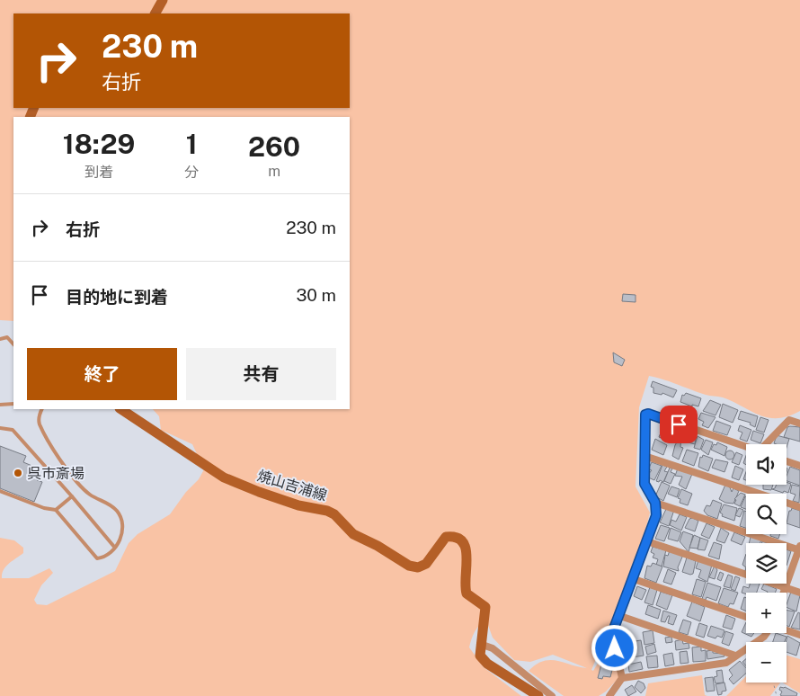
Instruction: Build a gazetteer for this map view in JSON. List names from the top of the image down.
{
  "streets": {
    "main road": ["焼山吉浦線"]
  },
  "places": ["呉市斎場"],
  "page": {
    "turn": ["230 m", "右折"],
    "eta": [
      "18:29",
      "到着",
      "1",
      "分",
      "260",
      "m"
    ],
    "list": [
      {
        "name": "右折",
        "value": "230 m"
      },
      {
        "name": "目的地に到着",
        "value": "30 m"
      }
    ],
    "buttons": ["終了", "共有"],
    "map_buttons": ["+", "−"]
  }
}
